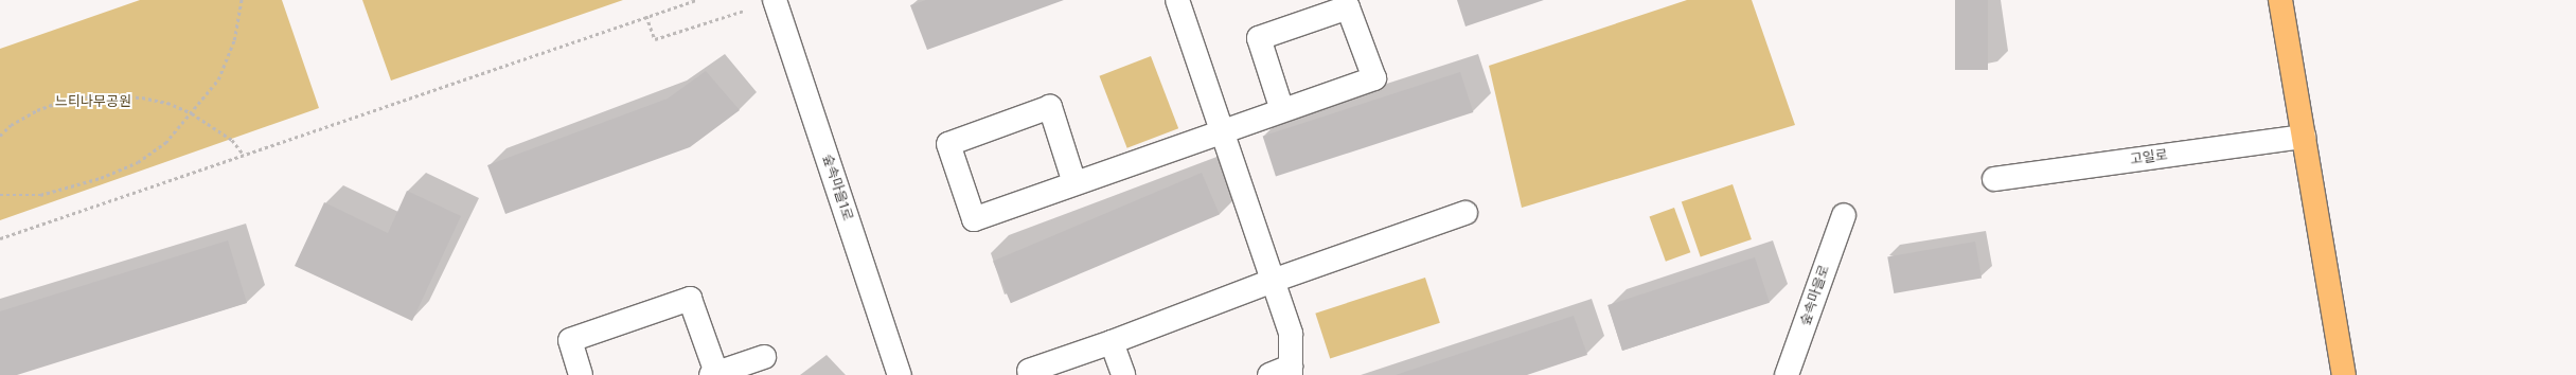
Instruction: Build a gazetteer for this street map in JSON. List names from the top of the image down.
{
  "streets": {
    "street": ["고일로", "숲속마을1로", "숲속마을로"]
  },
  "parks": ["느티나무공원"]
}
